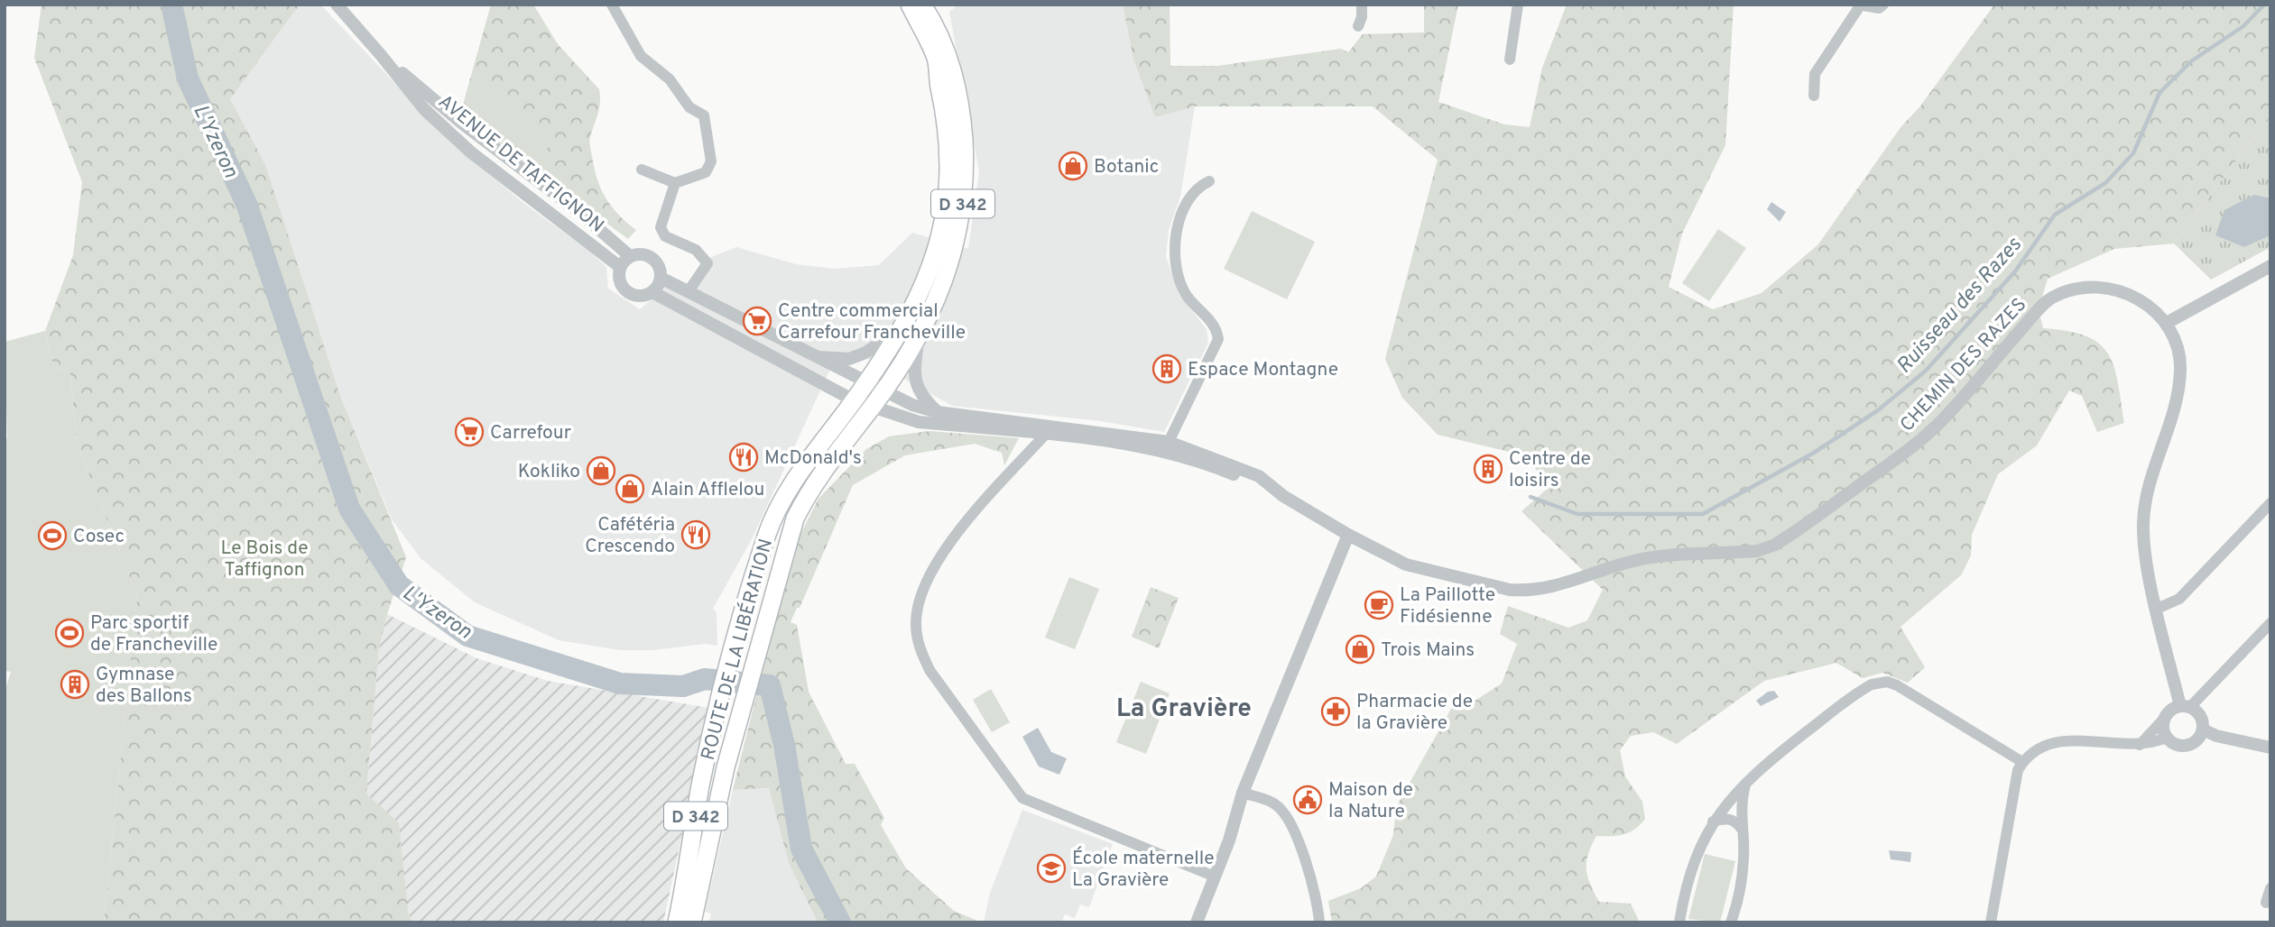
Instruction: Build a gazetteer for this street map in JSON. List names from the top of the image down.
{
  "streets": {
    "main road": ["D 342", "ROUTE DE LA LIBÉRATION"],
    "street": ["AVENUE DE TAFFIGNON", "CHEMIN DES RAZES"]
  },
  "crossings": [
    ["AVENUE DE TAFFIGNON", "D 342"],
    ["AVENUE DE TAFFIGNON", "CHEMIN DES RAZES"],
    ["AVENUE DE TAFFIGNON", "ROUTE DE LA LIBÉRATION"],
    ["D 342", "CHEMIN DES RAZES"],
    ["D 342", "ROUTE DE LA LIBÉRATION"],
    ["CHEMIN DES RAZES", "ROUTE DE LA LIBÉRATION"]
  ],
  "districts": ["La Gravière"],
  "water": ["L'Yzeron", "Ruisseau des Razes"],
  "parks": ["Le Bois de Taffignon"],
  "places": {
    "shop": [
      "Botanic",
      "Kokliko",
      "Alain Afflelou",
      "Trois Mains"
    ],
    "supermarket": ["Centre commercial Carrefour Francheville", "Carrefour"],
    "building": ["Espace Montagne", "Centre de loisirs", "Gymnase des Ballons"],
    "restaurant": ["McDonald's", "Cafétéria Crescendo"],
    "sports": ["Cosec", "Parc sportif de Francheville"],
    "cafe": ["La Paillotte Fidésienne"],
    "pharmacy": ["Pharmacie de la Gravière"],
    "public building": ["Maison de la Nature"],
    "school or university": ["École maternelle La Gravière"]
  }
}
